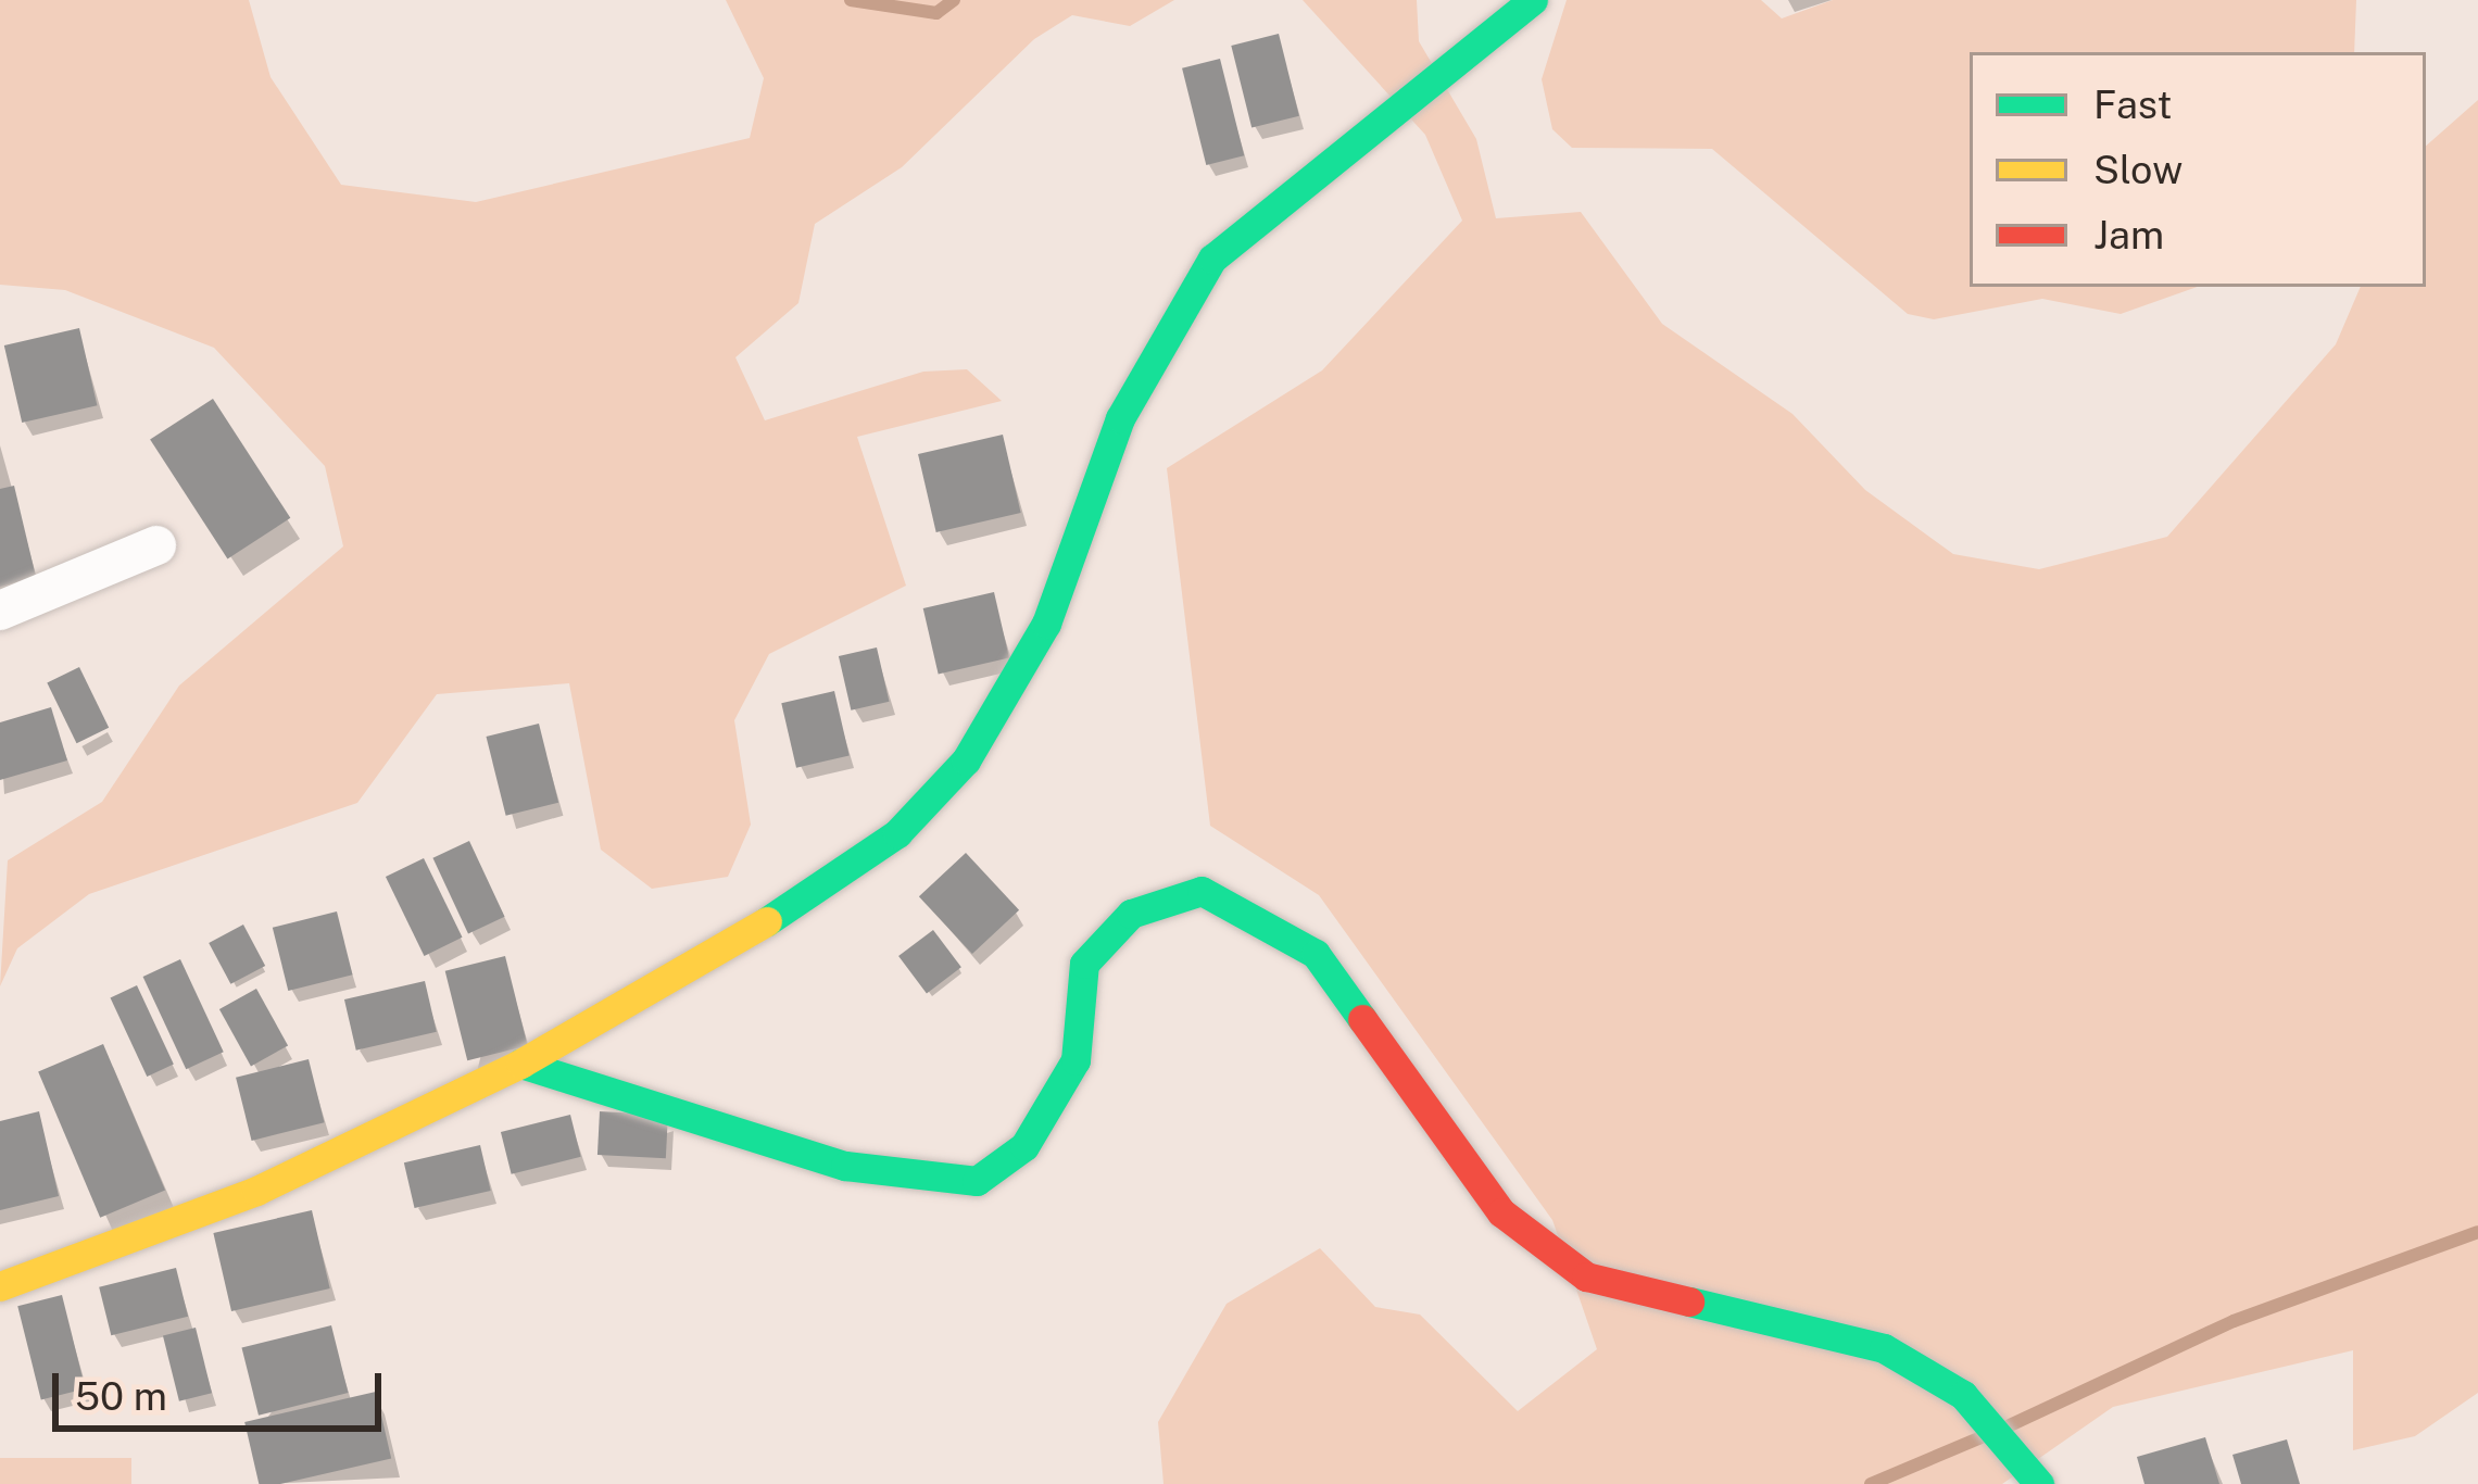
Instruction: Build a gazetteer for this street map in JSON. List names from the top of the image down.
{
  "legend": ["Fast", "Slow", "Jam"],
  "scale_bar": "50 m"
}
